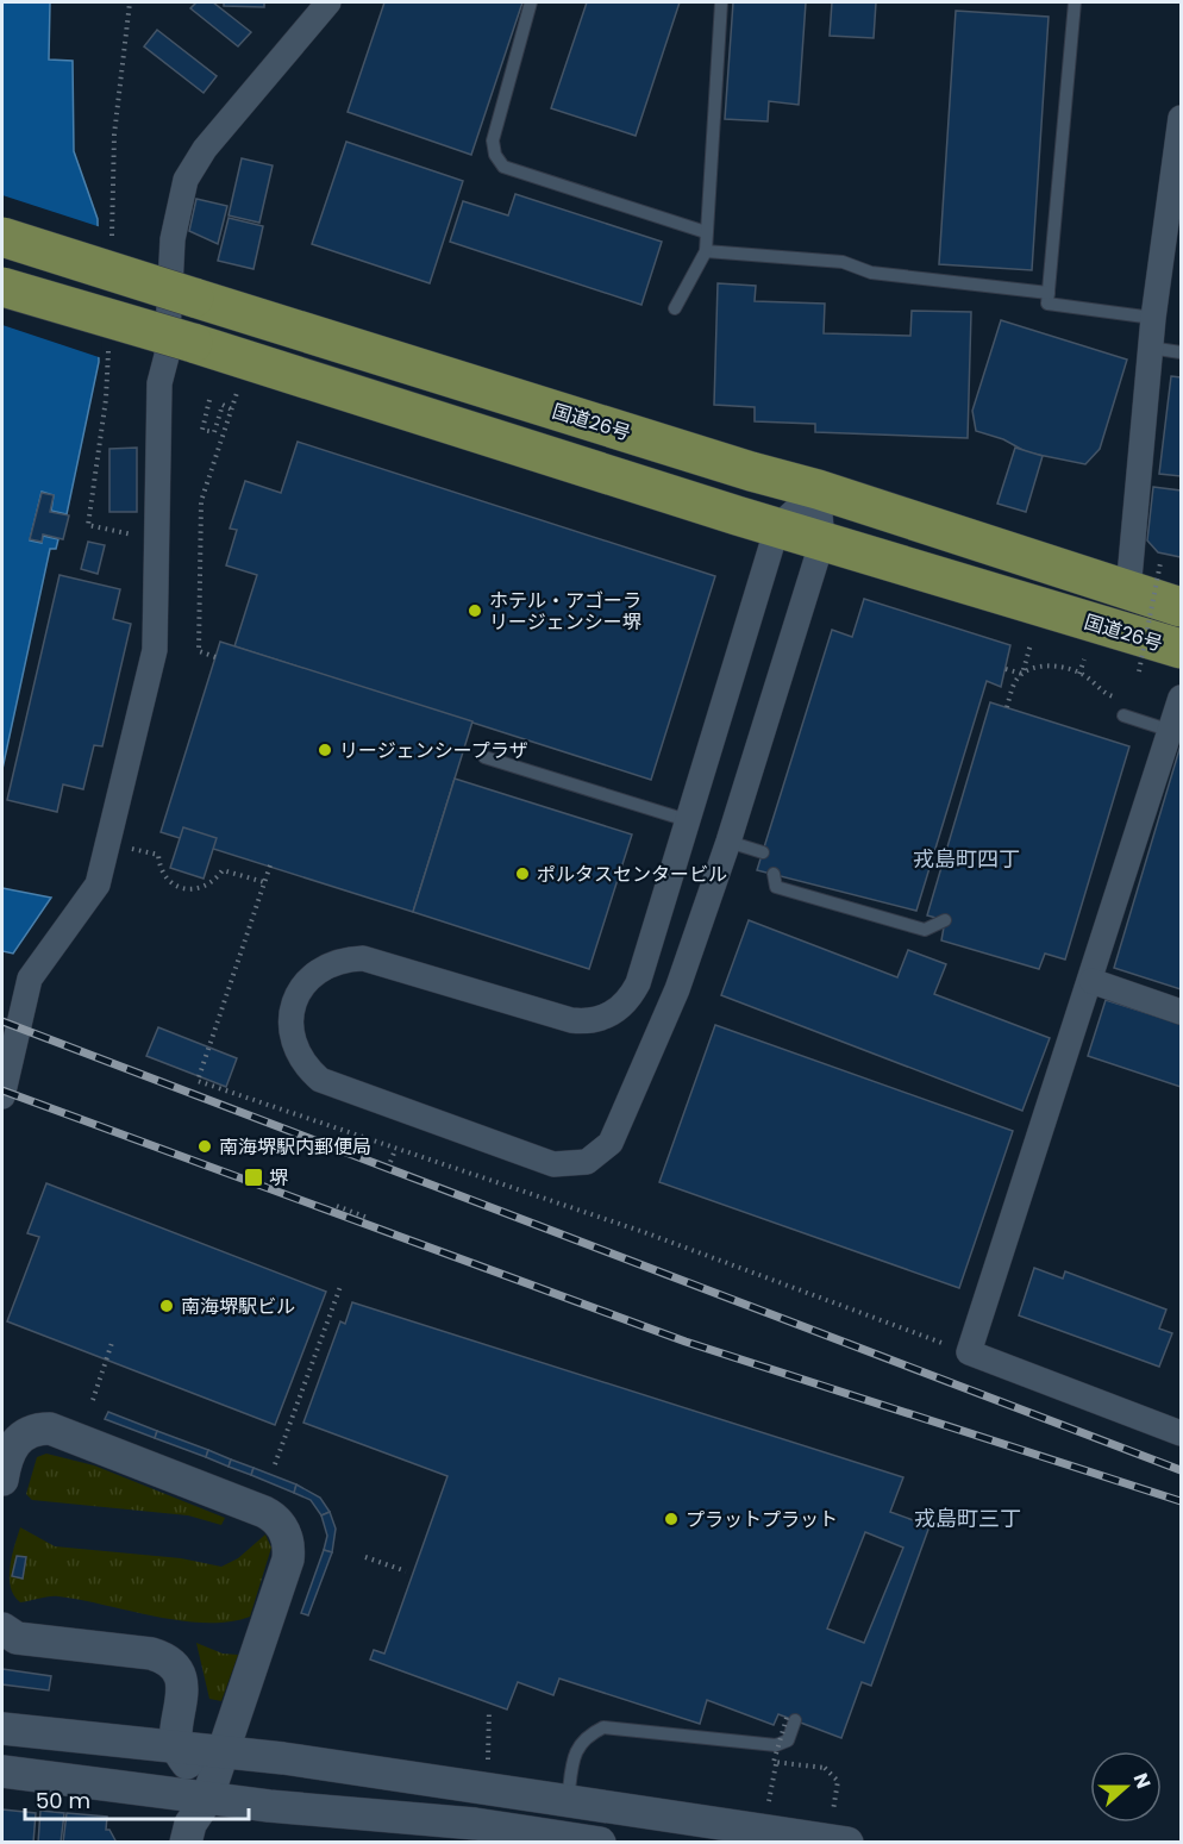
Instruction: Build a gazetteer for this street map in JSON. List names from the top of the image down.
{
  "streets": {
    "highway": ["国道26号"]
  },
  "districts": ["戎島町四丁", "戎島町三丁"],
  "places": {
    "other": [
      "ホテル・アゴーラ リージェンシー堺",
      "リージェンシープラザ",
      "ポルタスセンタービル",
      "南海堺駅内郵便局",
      "南海堺駅ビル",
      "プラットプラット"
    ],
    "transit": ["堺"]
  },
  "scale_bar": "50 m",
  "north": "right"
}
